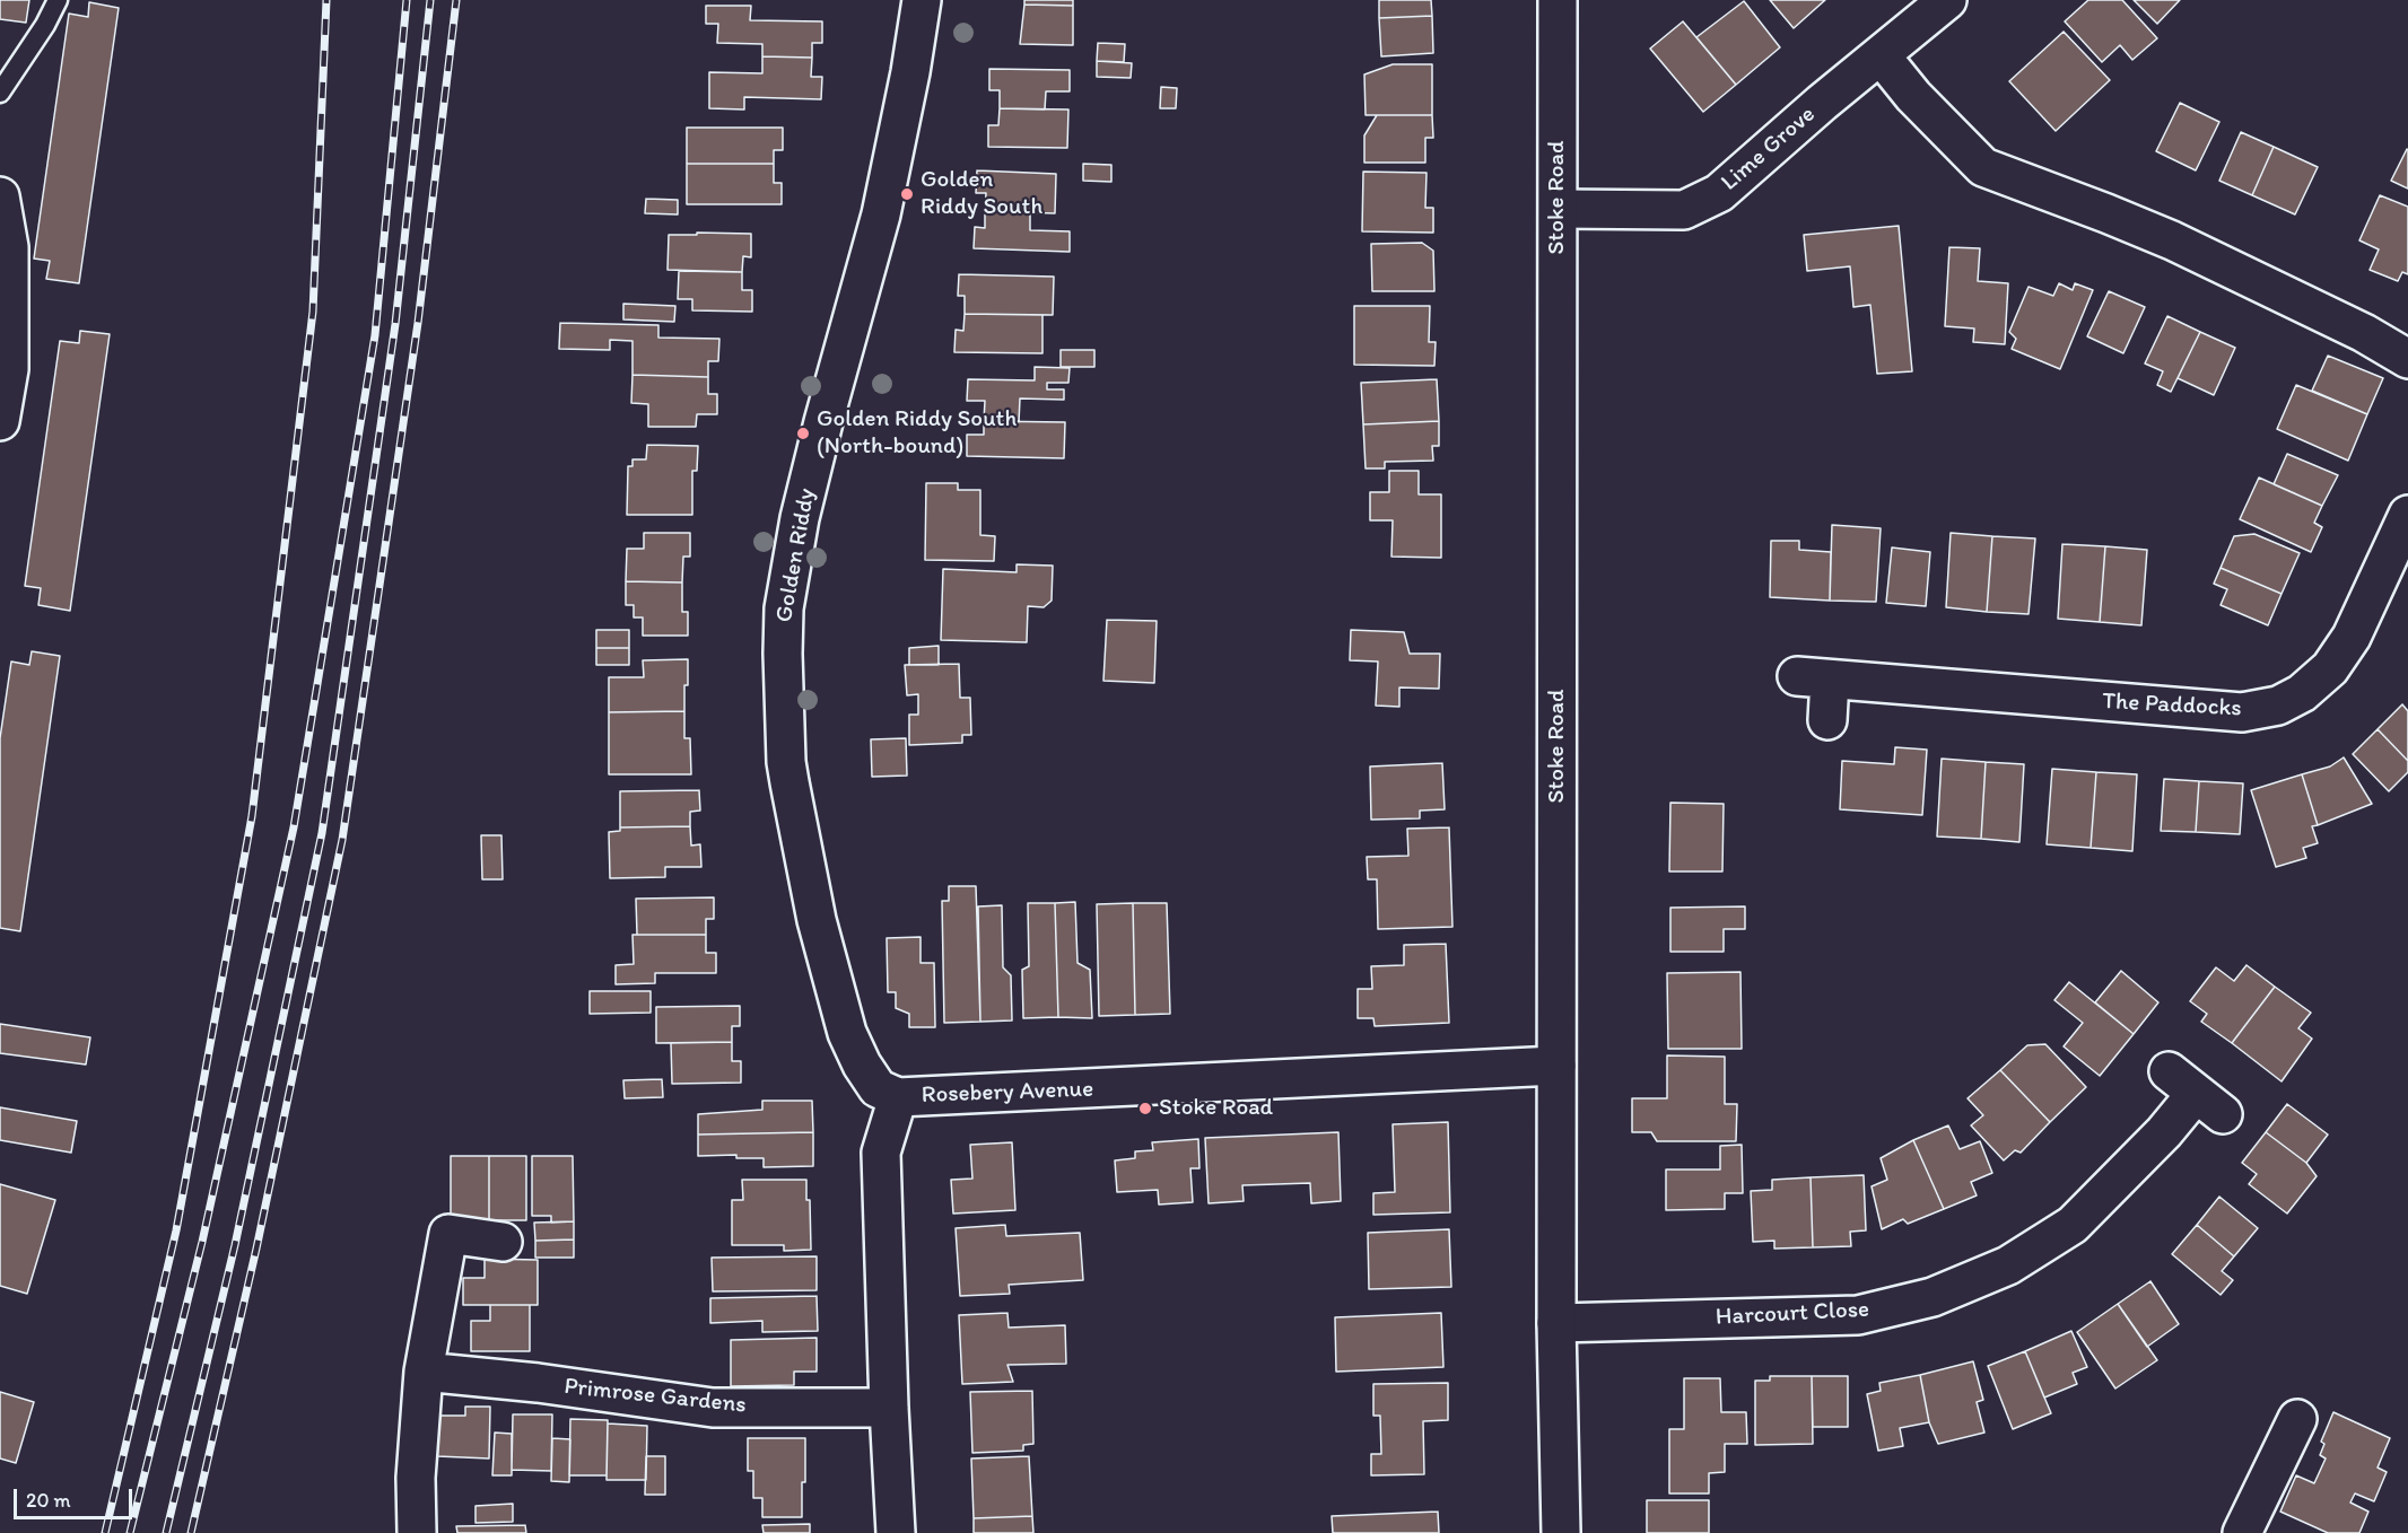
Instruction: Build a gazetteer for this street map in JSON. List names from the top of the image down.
{
  "streets": {
    "street": [
      "Lime Grove",
      "Stoke Road",
      "Golden Riddy",
      "The Paddocks",
      "Rosebery Avenue",
      "Harcourt Close",
      "Primrose Gardens"
    ]
  },
  "crossings": [
    ["Lime Grove", "Stoke Road"],
    ["Stoke Road", "Rosebery Avenue"],
    ["Stoke Road", "Harcourt Close"],
    ["Golden Riddy", "Rosebery Avenue"],
    ["Rosebery Avenue", "Primrose Gardens"]
  ],
  "places": ["Golden Riddy South", "Golden Riddy South (North-bound)", "Stoke Road"],
  "scale_bar": "20 m"
}
